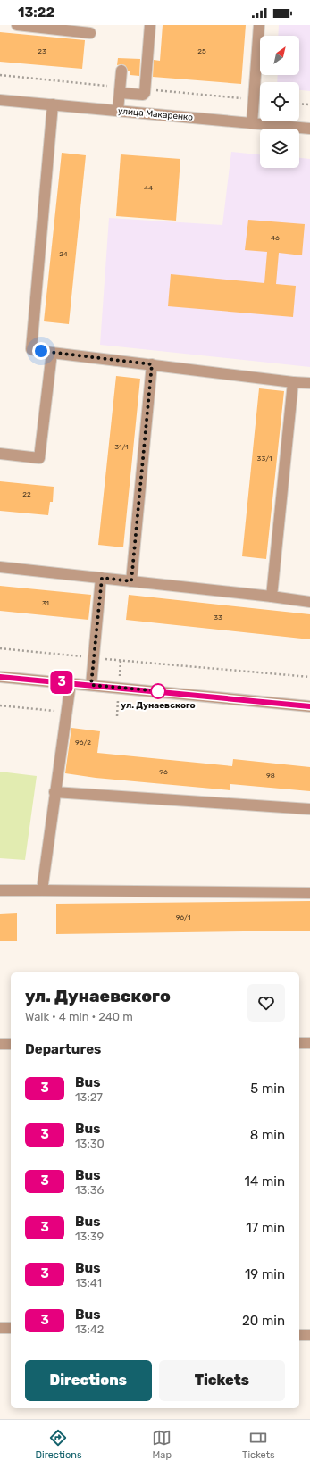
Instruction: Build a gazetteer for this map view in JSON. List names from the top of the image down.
{
  "streets": {
    "street": ["улица Макаренко"]
  },
  "places": ["ул. Дунаевского"],
  "lines": ["bus line 3"],
  "house_numbers": [
    "23",
    "25",
    "44",
    "46",
    "24",
    "31/1",
    "33/1",
    "22",
    "31",
    "33",
    "96/2",
    "96",
    "98",
    "96/1"
  ],
  "north": "top right",
  "page": {
    "status": "13:22",
    "on_map": "3",
    "heading": [
      ["ул. Дунаевского", "Walk · 4 min · 240 m"],
      "Departures"
    ],
    "list": [
      {
        "mark": "3",
        "name": "Bus",
        "note": "13:27",
        "value": "5 min"
      },
      {
        "mark": "3",
        "name": "Bus",
        "note": "13:30",
        "value": "8 min"
      },
      {
        "mark": "3",
        "name": "Bus",
        "note": "13:36",
        "value": "14 min"
      },
      {
        "mark": "3",
        "name": "Bus",
        "note": "13:39",
        "value": "17 min"
      },
      {
        "mark": "3",
        "name": "Bus",
        "note": "13:41",
        "value": "19 min"
      },
      {
        "mark": "3",
        "name": "Bus",
        "note": "13:42",
        "value": "20 min"
      }
    ],
    "buttons": ["Directions", "Tickets"],
    "tabs": ["Directions", "Map", "Tickets"]
  }
}
